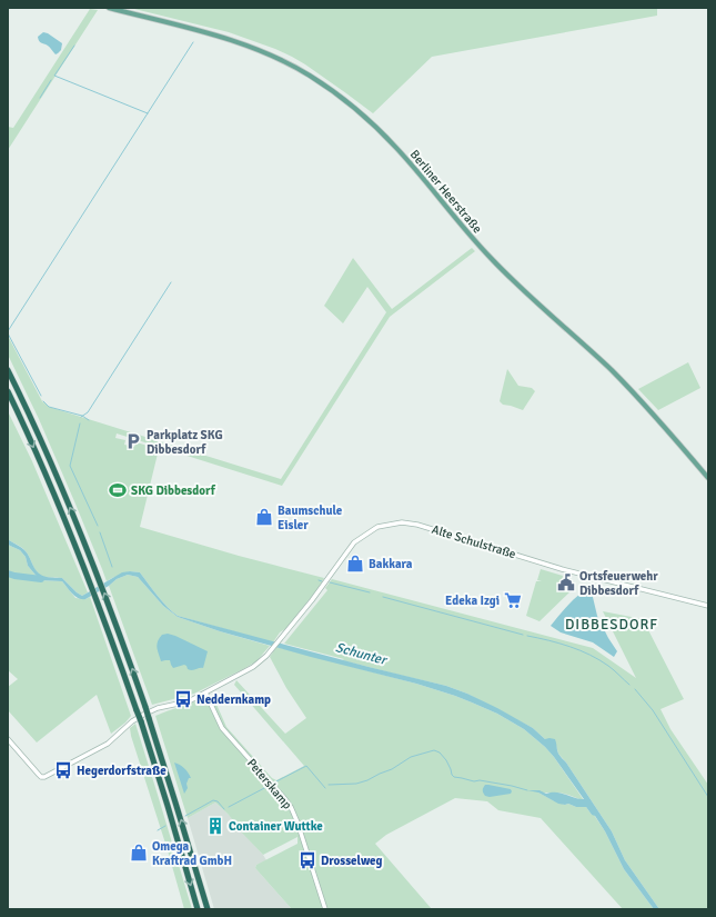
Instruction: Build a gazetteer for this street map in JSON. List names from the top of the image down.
{
  "streets": {
    "main road": ["Berliner Heerstraße"],
    "street": ["Alte Schulstraße", "Peterskamp"]
  },
  "crossings": [
    ["Alte Schulstraße", "Peterskamp"]
  ],
  "districts": ["DIBBESDORF"],
  "water": ["Schunter"],
  "places": {
    "parking": ["Parkplatz SKG Dibbesdorf"],
    "sports": ["SKG Dibbesdorf"],
    "shop": ["Baumschule Eisler", "Bakkara", "Omega Kraftrad GmbH"],
    "public building": ["Ortsfeuerwehr Dibbesdorf"],
    "supermarket": ["Edeka Izgi"],
    "bus stop": ["Neddernkamp", "Hegerdorfstraße", "Drosselweg"],
    "building": ["Container Wuttke"]
  }
}
